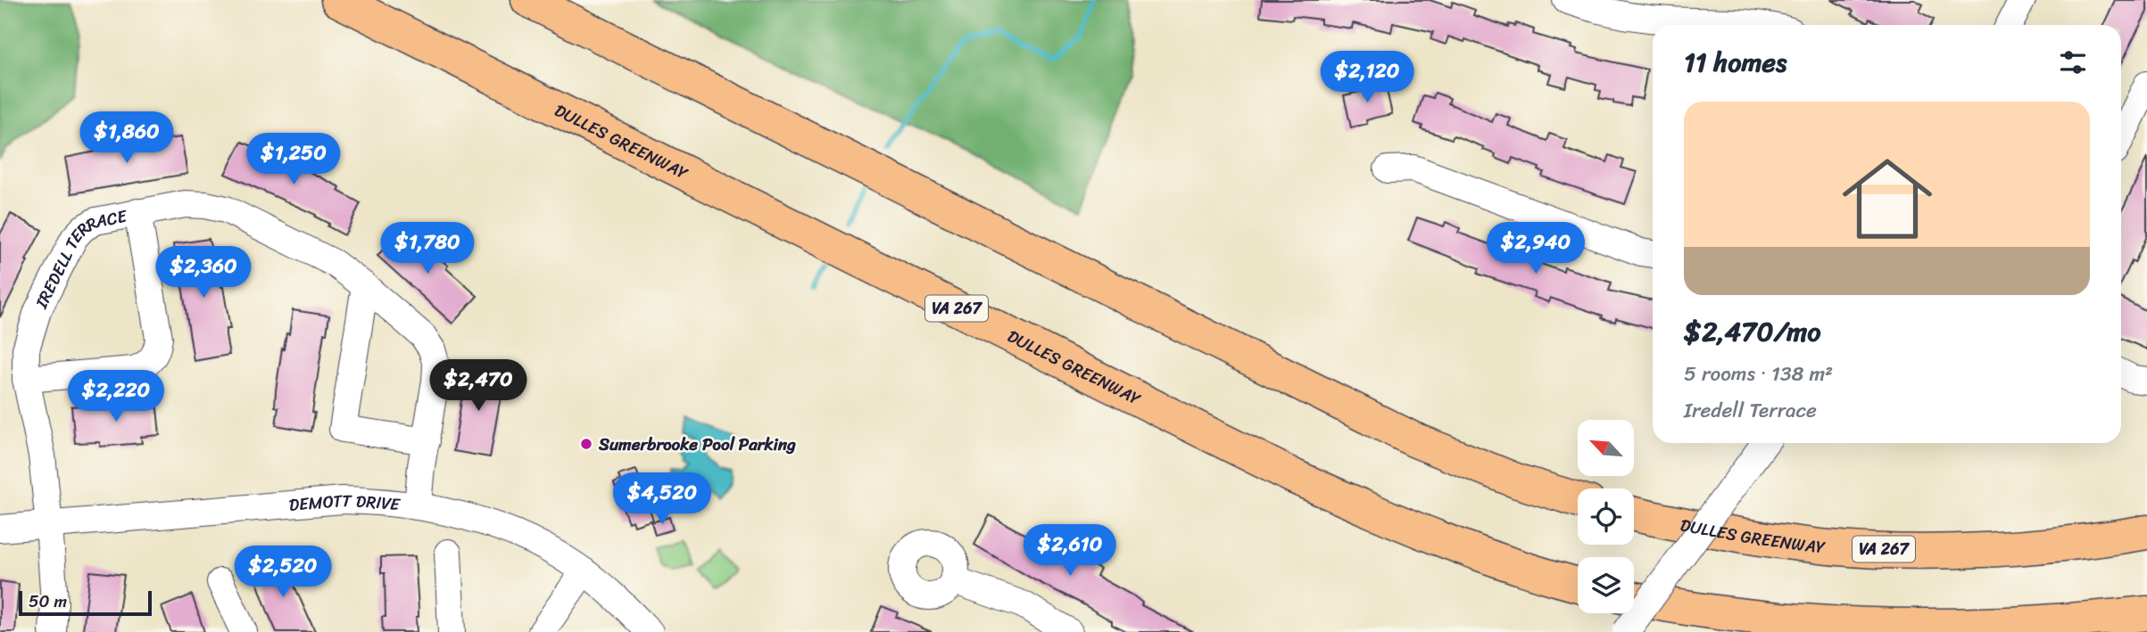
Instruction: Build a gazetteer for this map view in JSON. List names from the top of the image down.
{
  "streets": {
    "highway": ["DULLES GREENWAY", "VA 267"],
    "street": ["IREDELL TERRACE", "DEMOTT DRIVE"]
  },
  "crossings": [
    ["IREDELL TERRACE", "DEMOTT DRIVE"]
  ],
  "places": ["Sumerbrooke Pool Parking"],
  "scale_bar": "50 m",
  "north": "top left",
  "page": {
    "heading": "11 homes",
    "price": [
      "$2,120",
      "$1,860",
      "$1,250",
      "$1,780",
      "$2,940",
      "$2,360",
      "$2,470",
      "$2,220",
      "$4,520",
      "$2,610",
      "$2,520"
    ],
    "list": [
      {
        "name": "$2,470/mo",
        "note": "5 rooms · 138 m² · Iredell Terrace"
      }
    ],
    "scale": "50 m"
  }
}
